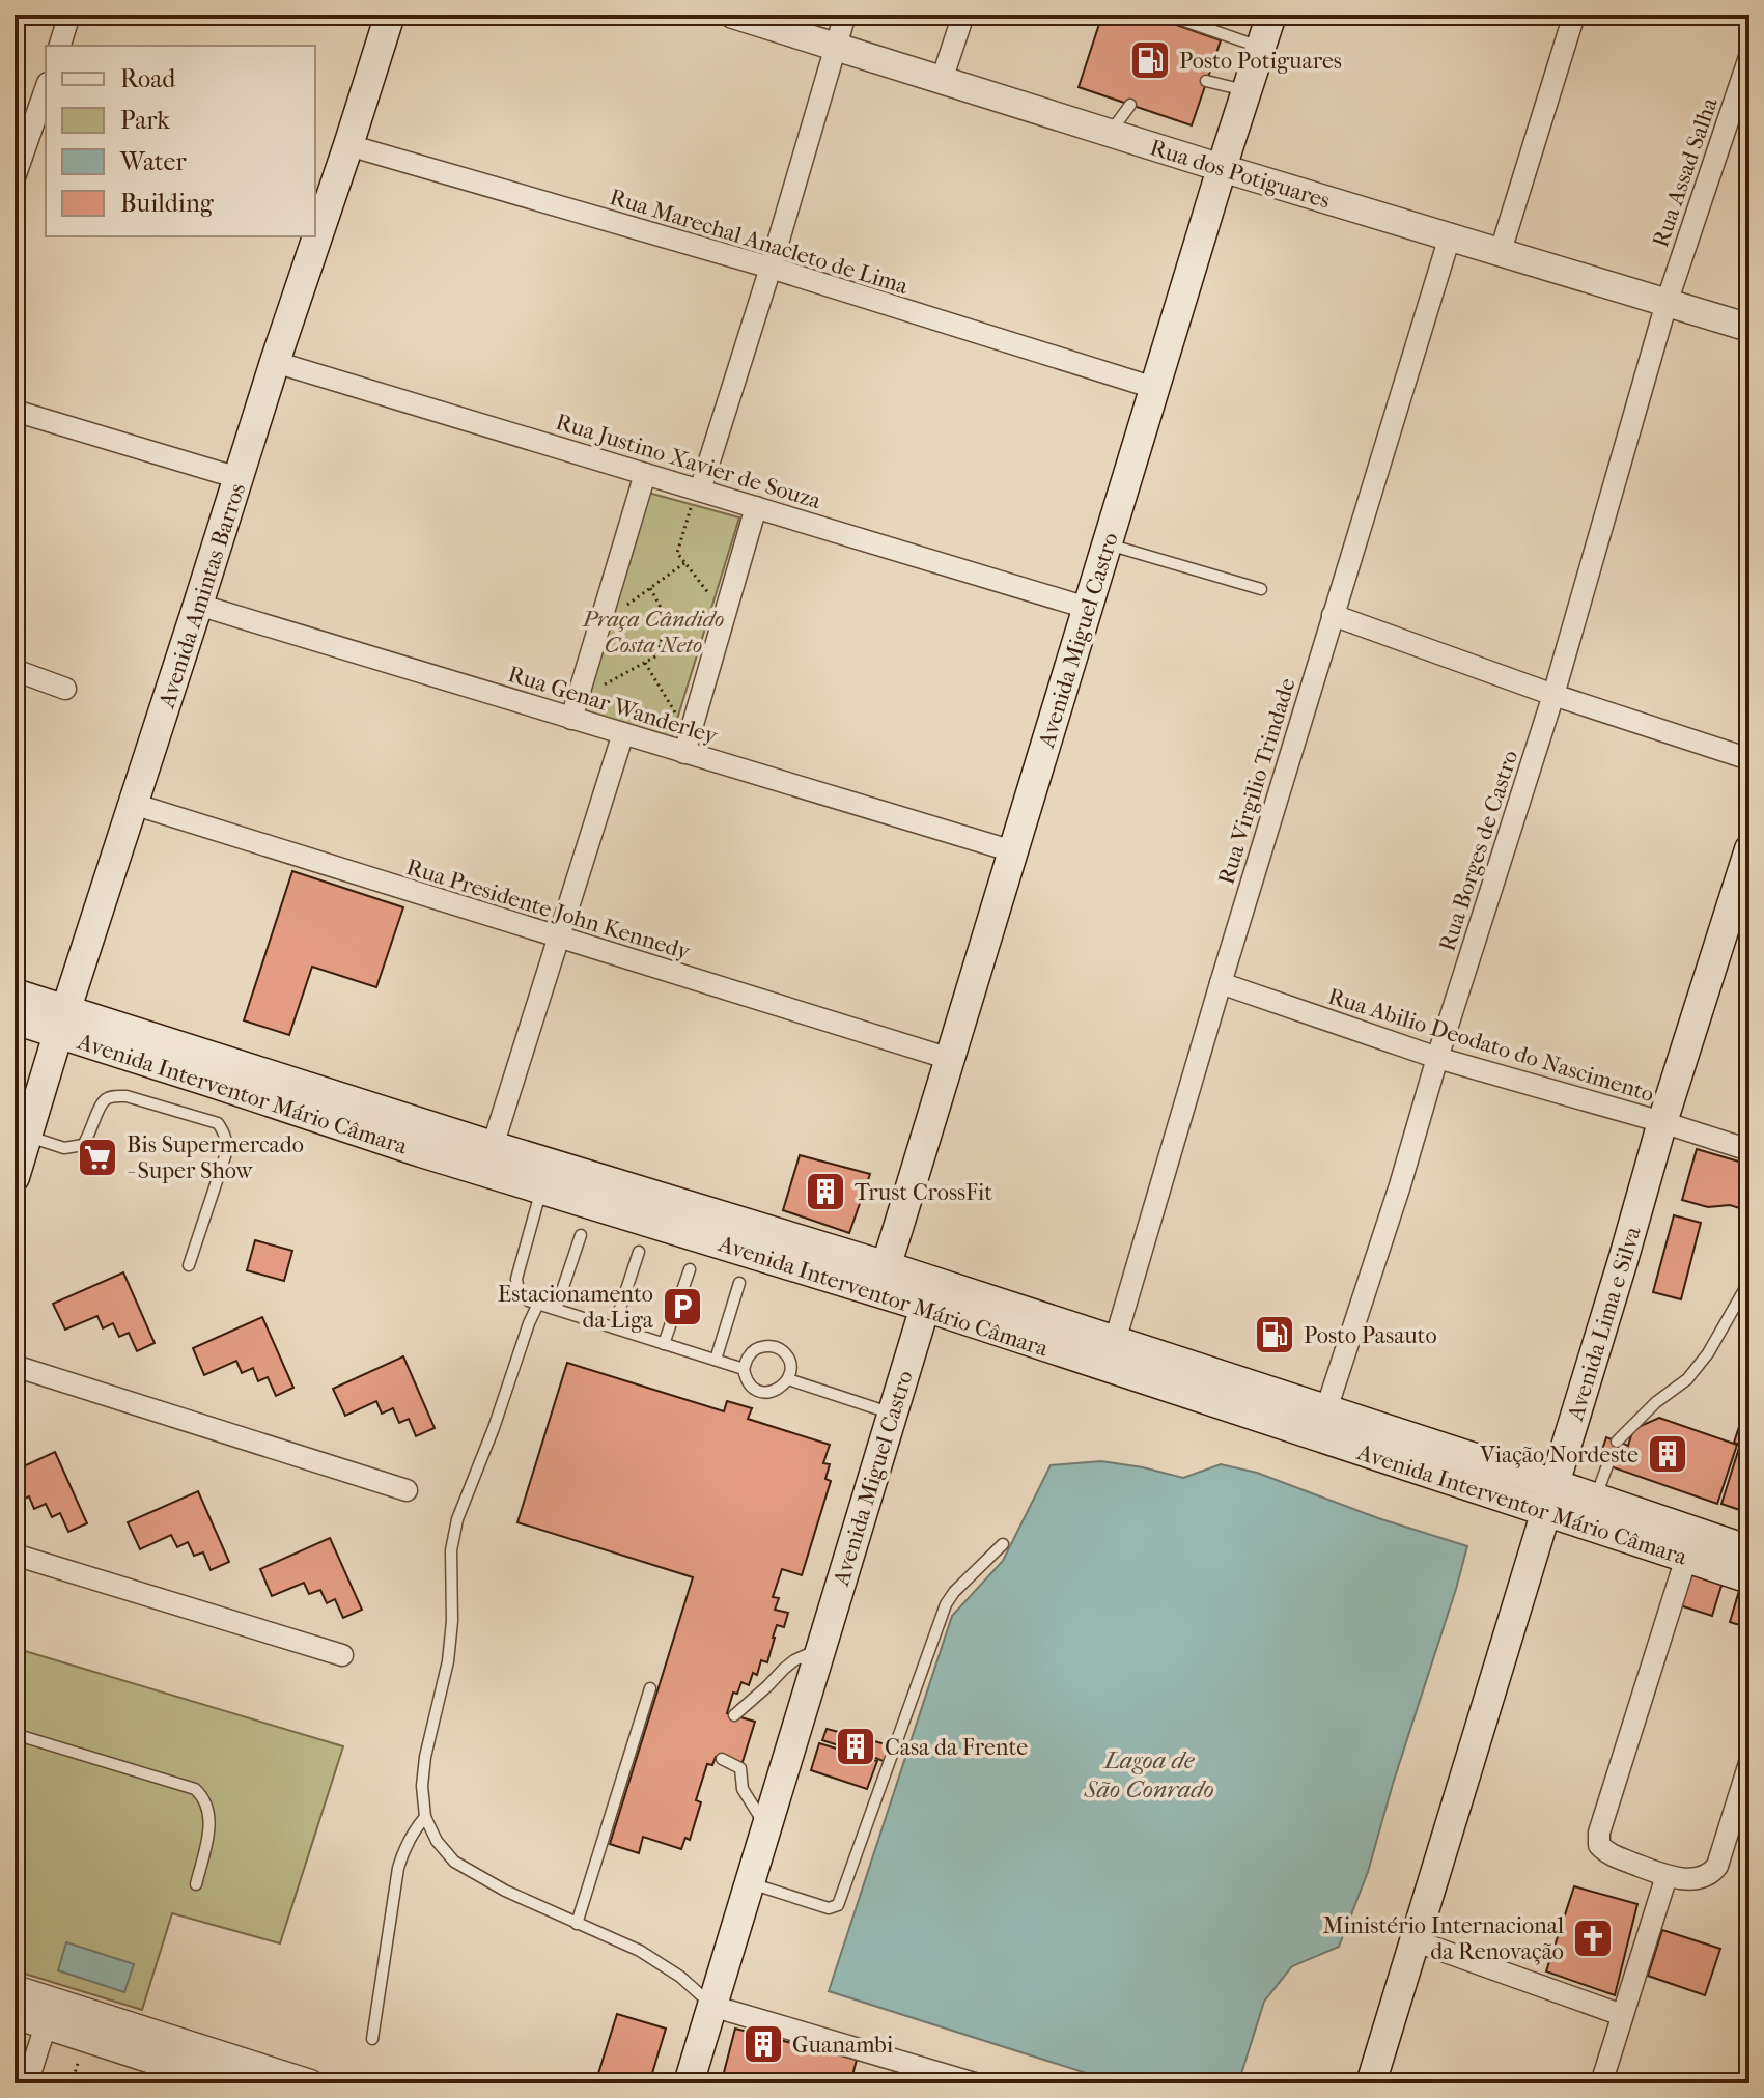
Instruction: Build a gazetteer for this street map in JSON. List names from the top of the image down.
{
  "streets": {
    "main road": [
      "Avenida Amintas Barros",
      "Avenida Miguel Castro",
      "Avenida Interventor Mário Câmara",
      "Avenida Lima e Silva"
    ],
    "street": [
      "Rua Assad Salha",
      "Rua dos Potiguares",
      "Rua Marechal Anacleto de Lima",
      "Rua Justino Xavier de Souza",
      "Rua Genar Wanderley",
      "Rua Virgilio Trindade",
      "Rua Borges de Castro",
      "Rua Presidente John Kennedy",
      "Rua Abilio Deodato do Nascimento"
    ]
  },
  "crossings": [
    ["Rua Assad Salha", "Rua dos Potiguares"],
    ["Rua Assad Salha", "Rua Borges de Castro"],
    ["Rua dos Potiguares", "Avenida Miguel Castro"],
    ["Rua dos Potiguares", "Rua Virgilio Trindade"],
    ["Rua dos Potiguares", "Rua Borges de Castro"],
    ["Rua Marechal Anacleto de Lima", "Avenida Amintas Barros"],
    ["Rua Marechal Anacleto de Lima", "Avenida Miguel Castro"],
    ["Rua Justino Xavier de Souza", "Avenida Amintas Barros"],
    ["Rua Justino Xavier de Souza", "Avenida Miguel Castro"],
    ["Avenida Amintas Barros", "Rua Genar Wanderley"],
    ["Avenida Amintas Barros", "Rua Presidente John Kennedy"],
    ["Avenida Amintas Barros", "Avenida Interventor Mário Câmara"],
    ["Avenida Miguel Castro", "Rua Genar Wanderley"],
    ["Avenida Miguel Castro", "Rua Presidente John Kennedy"],
    ["Avenida Miguel Castro", "Avenida Interventor Mário Câmara"],
    ["Rua Virgilio Trindade", "Rua Abilio Deodato do Nascimento"],
    ["Rua Virgilio Trindade", "Avenida Interventor Mário Câmara"],
    ["Rua Borges de Castro", "Rua Abilio Deodato do Nascimento"],
    ["Rua Borges de Castro", "Avenida Interventor Mário Câmara"],
    ["Rua Abilio Deodato do Nascimento", "Avenida Lima e Silva"],
    ["Avenida Interventor Mário Câmara", "Avenida Lima e Silva"]
  ],
  "water": ["Lagoa de São Conrado"],
  "parks": ["Praça Cândido Costa Neto"],
  "places": {
    "fuel station": ["Posto Potiguares", "Posto Pasauto"],
    "supermarket": ["Bis Supermercado - Super Show"],
    "building": [
      "Trust CrossFit",
      "Viação Nordeste",
      "Casa da Frente",
      "Guanambi"
    ],
    "parking": ["Estacionamento da Liga"],
    "church": ["Ministério Internacional da Renovação"]
  },
  "legend": [
    "Road",
    "Park",
    "Water",
    "Building"
  ]
}
